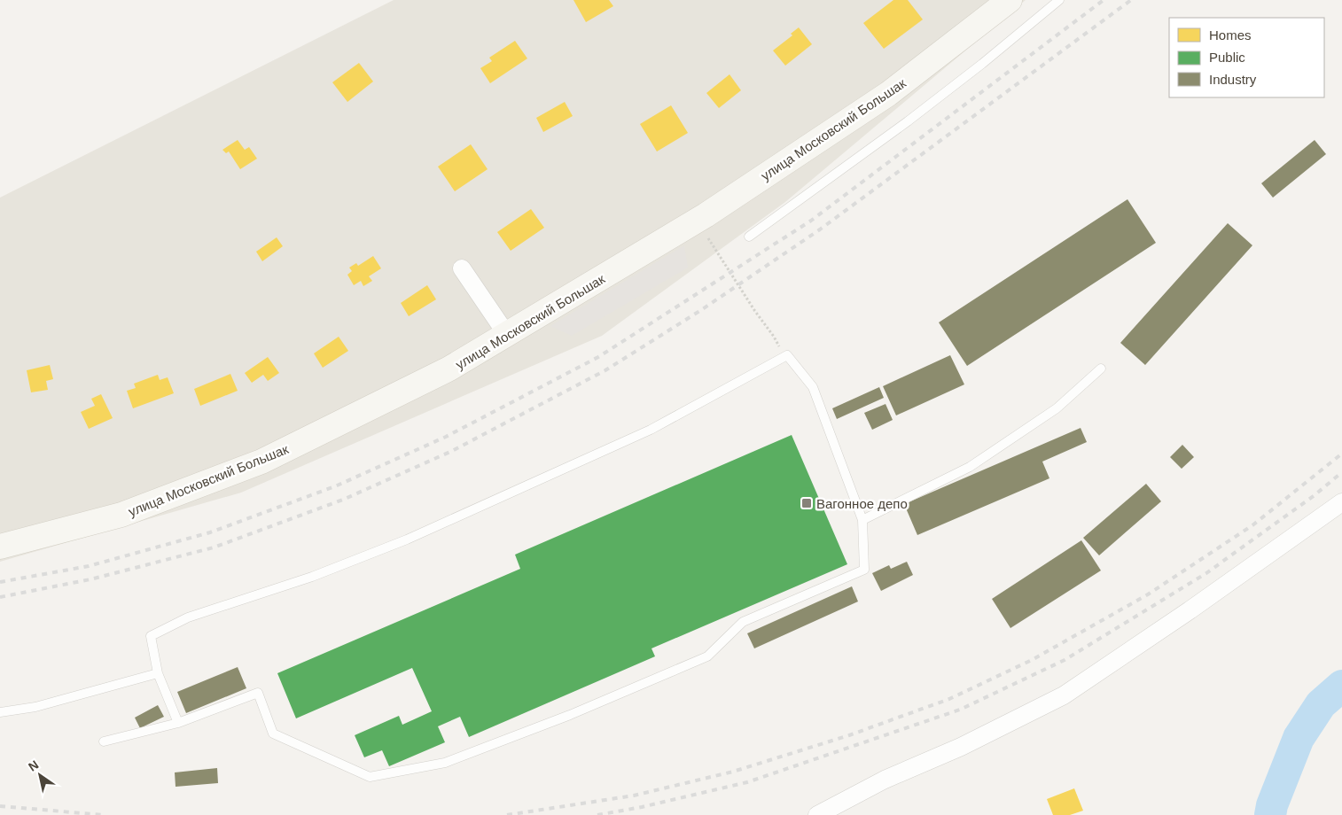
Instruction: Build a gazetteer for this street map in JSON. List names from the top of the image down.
{
  "streets": {
    "street": ["улица Московский Большак"]
  },
  "places": {
    "transit": ["Вагонное депо"]
  },
  "legend": ["Homes", "Public", "Industry"],
  "north": "top left"
}
